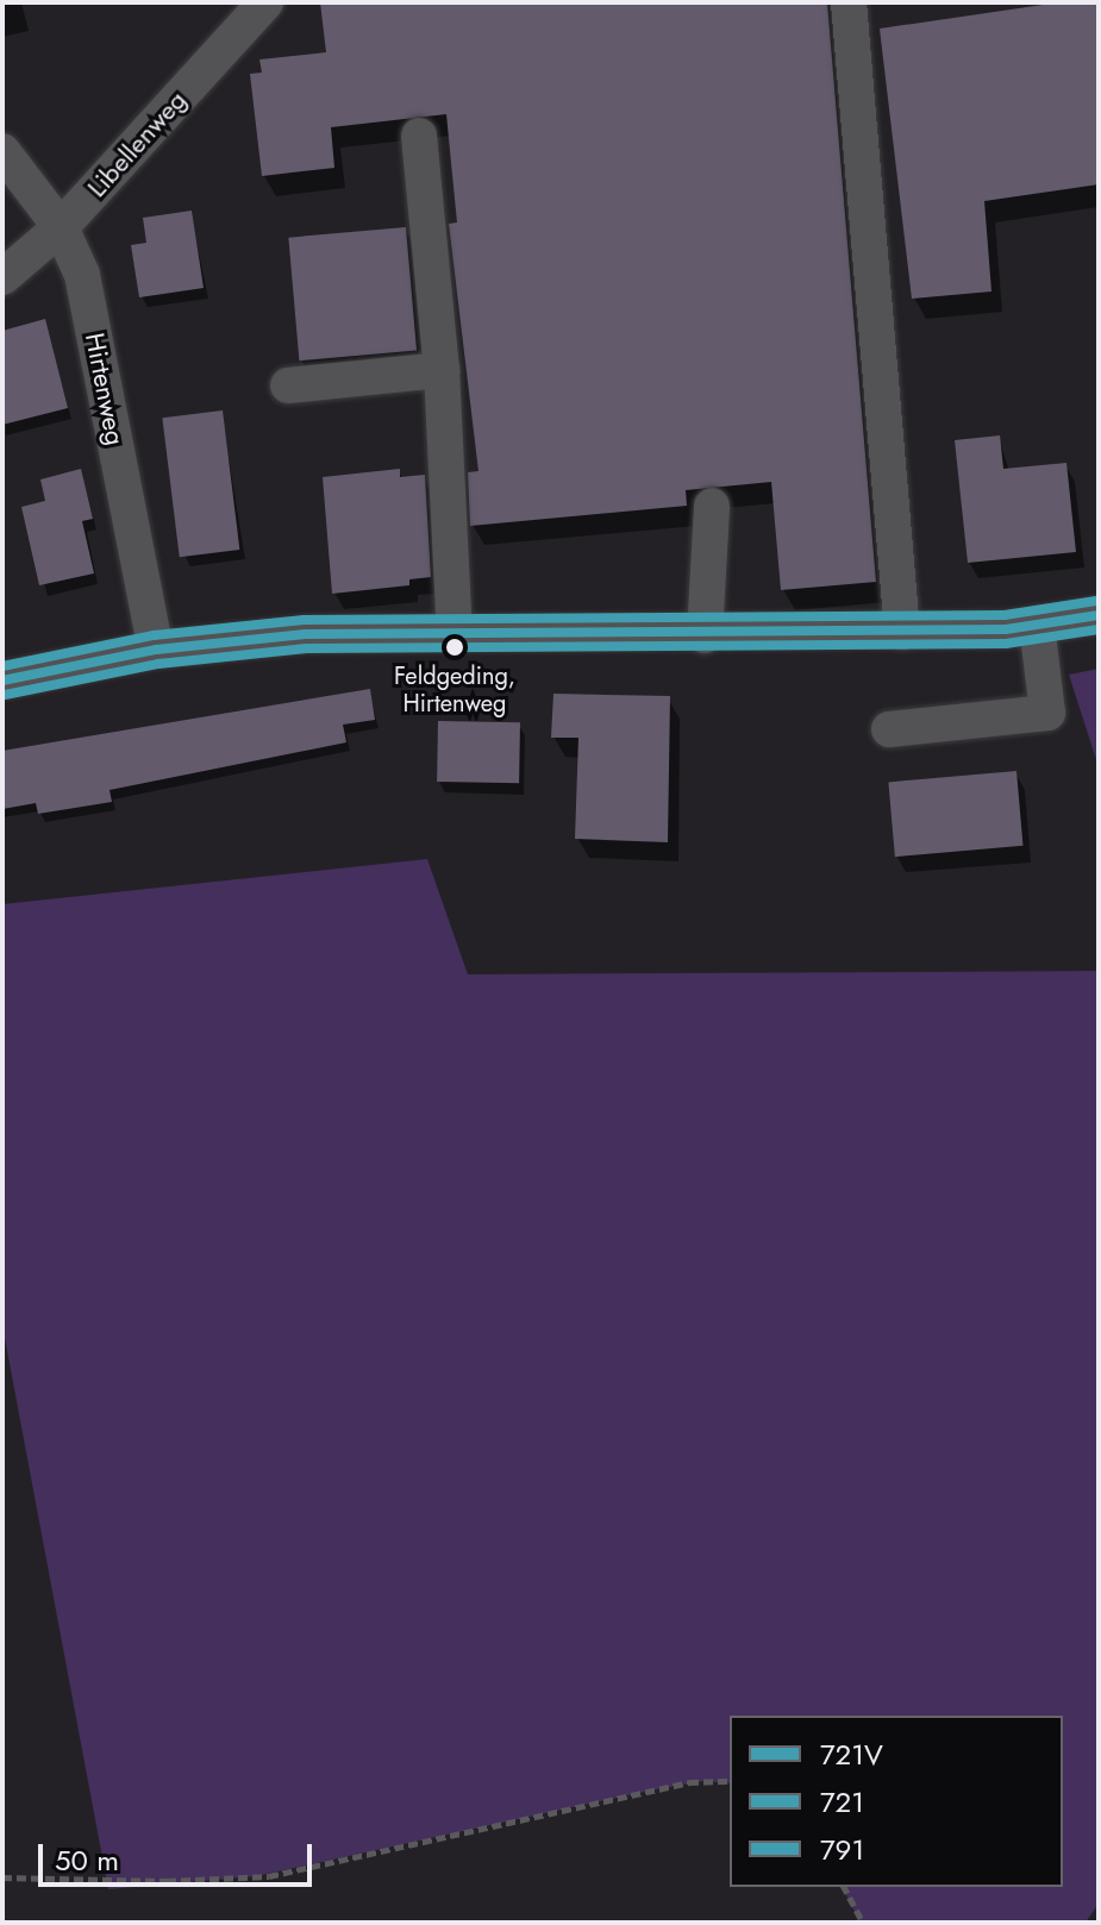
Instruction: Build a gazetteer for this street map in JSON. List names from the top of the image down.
{
  "streets": {
    "street": ["Libellenweg", "Hirtenweg"]
  },
  "crossings": [
    ["Libellenweg", "Hirtenweg"]
  ],
  "places": ["Feldgeding, Hirtenweg"],
  "lines": ["transit line 791", "transit line 721V", "transit line 721"],
  "legend": ["721V", "721", "791"],
  "scale_bar": "50 m"
}
